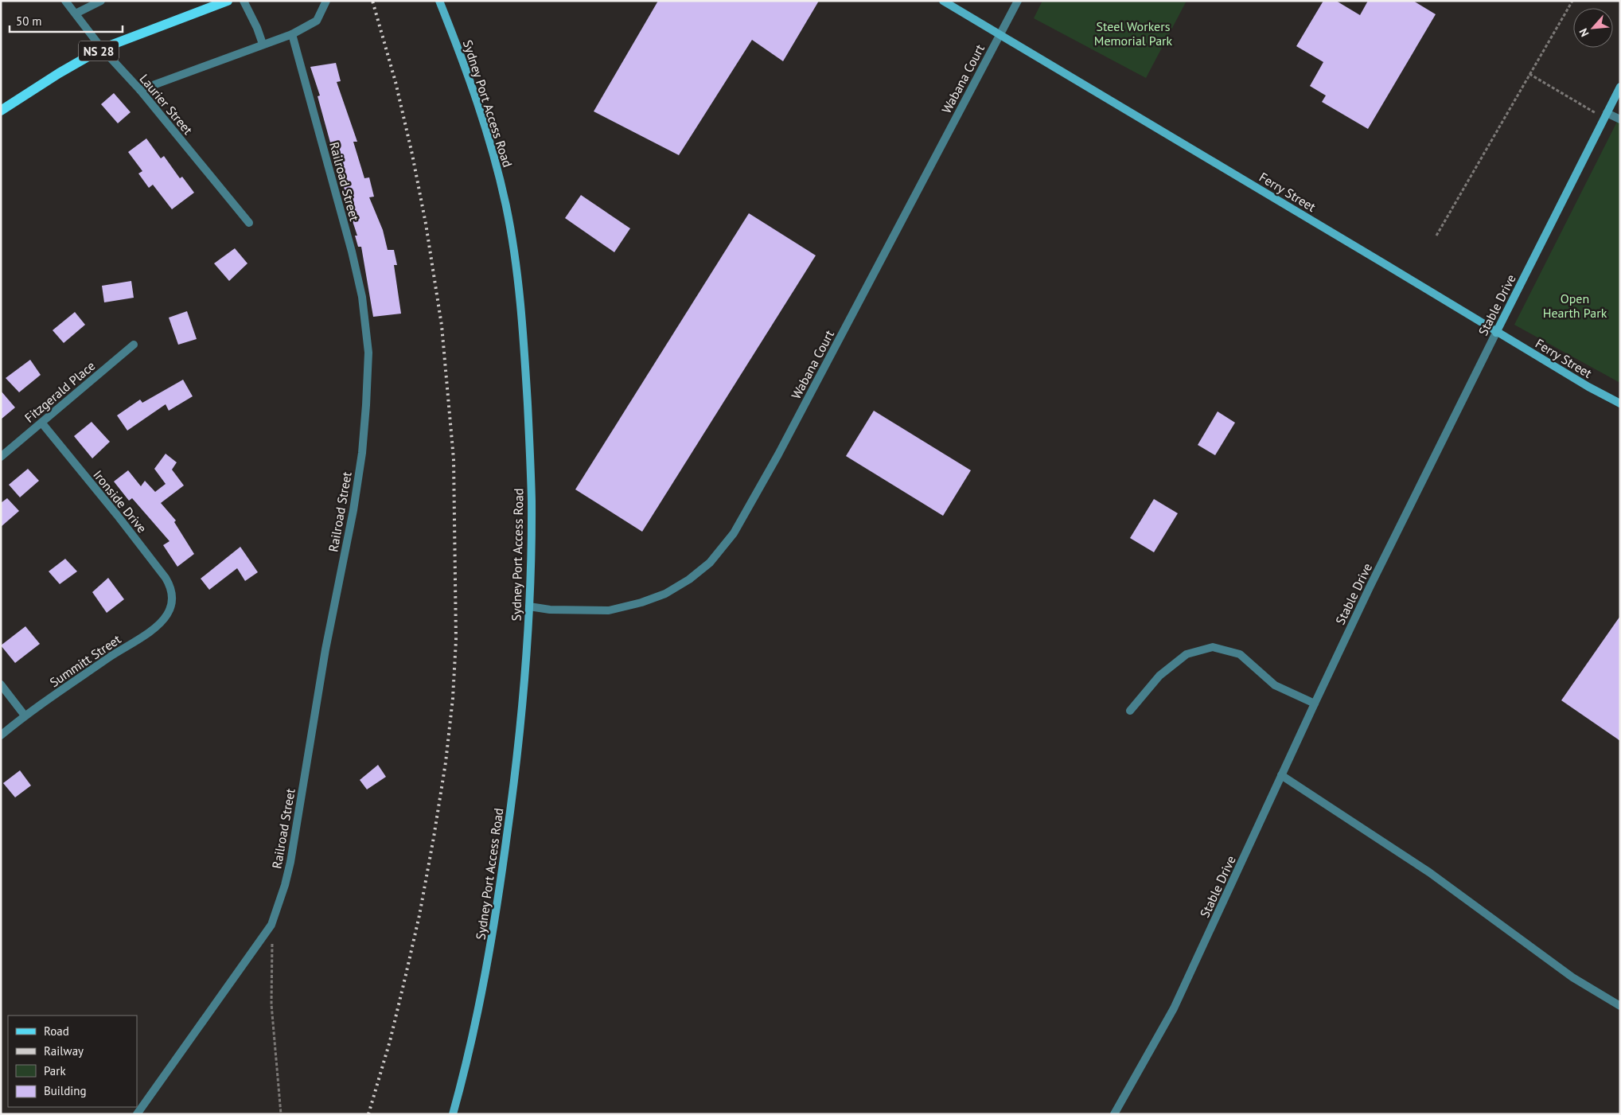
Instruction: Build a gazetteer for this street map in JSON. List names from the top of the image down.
{
  "streets": {
    "main road": ["NS 28"],
    "street": [
      "Wabana Court",
      "Sydney Port Access Road",
      "Laurier Street",
      "Railroad Street",
      "Ferry Street",
      "Stable Drive",
      "Fitzgerald Place",
      "Ironside Drive",
      "Summitt Street"
    ]
  },
  "crossings": [
    ["NS 28", "Laurier Street"],
    ["Wabana Court", "Sydney Port Access Road"],
    ["Wabana Court", "Ferry Street"],
    ["Ferry Street", "Stable Drive"],
    ["Fitzgerald Place", "Ironside Drive"],
    ["Ironside Drive", "Summitt Street"]
  ],
  "parks": ["Steel Workers Memorial Park", "Open Hearth Park"],
  "legend": [
    "Road",
    "Railway",
    "Park",
    "Building"
  ],
  "scale_bar": "50 m",
  "north": "bottom left"
}
